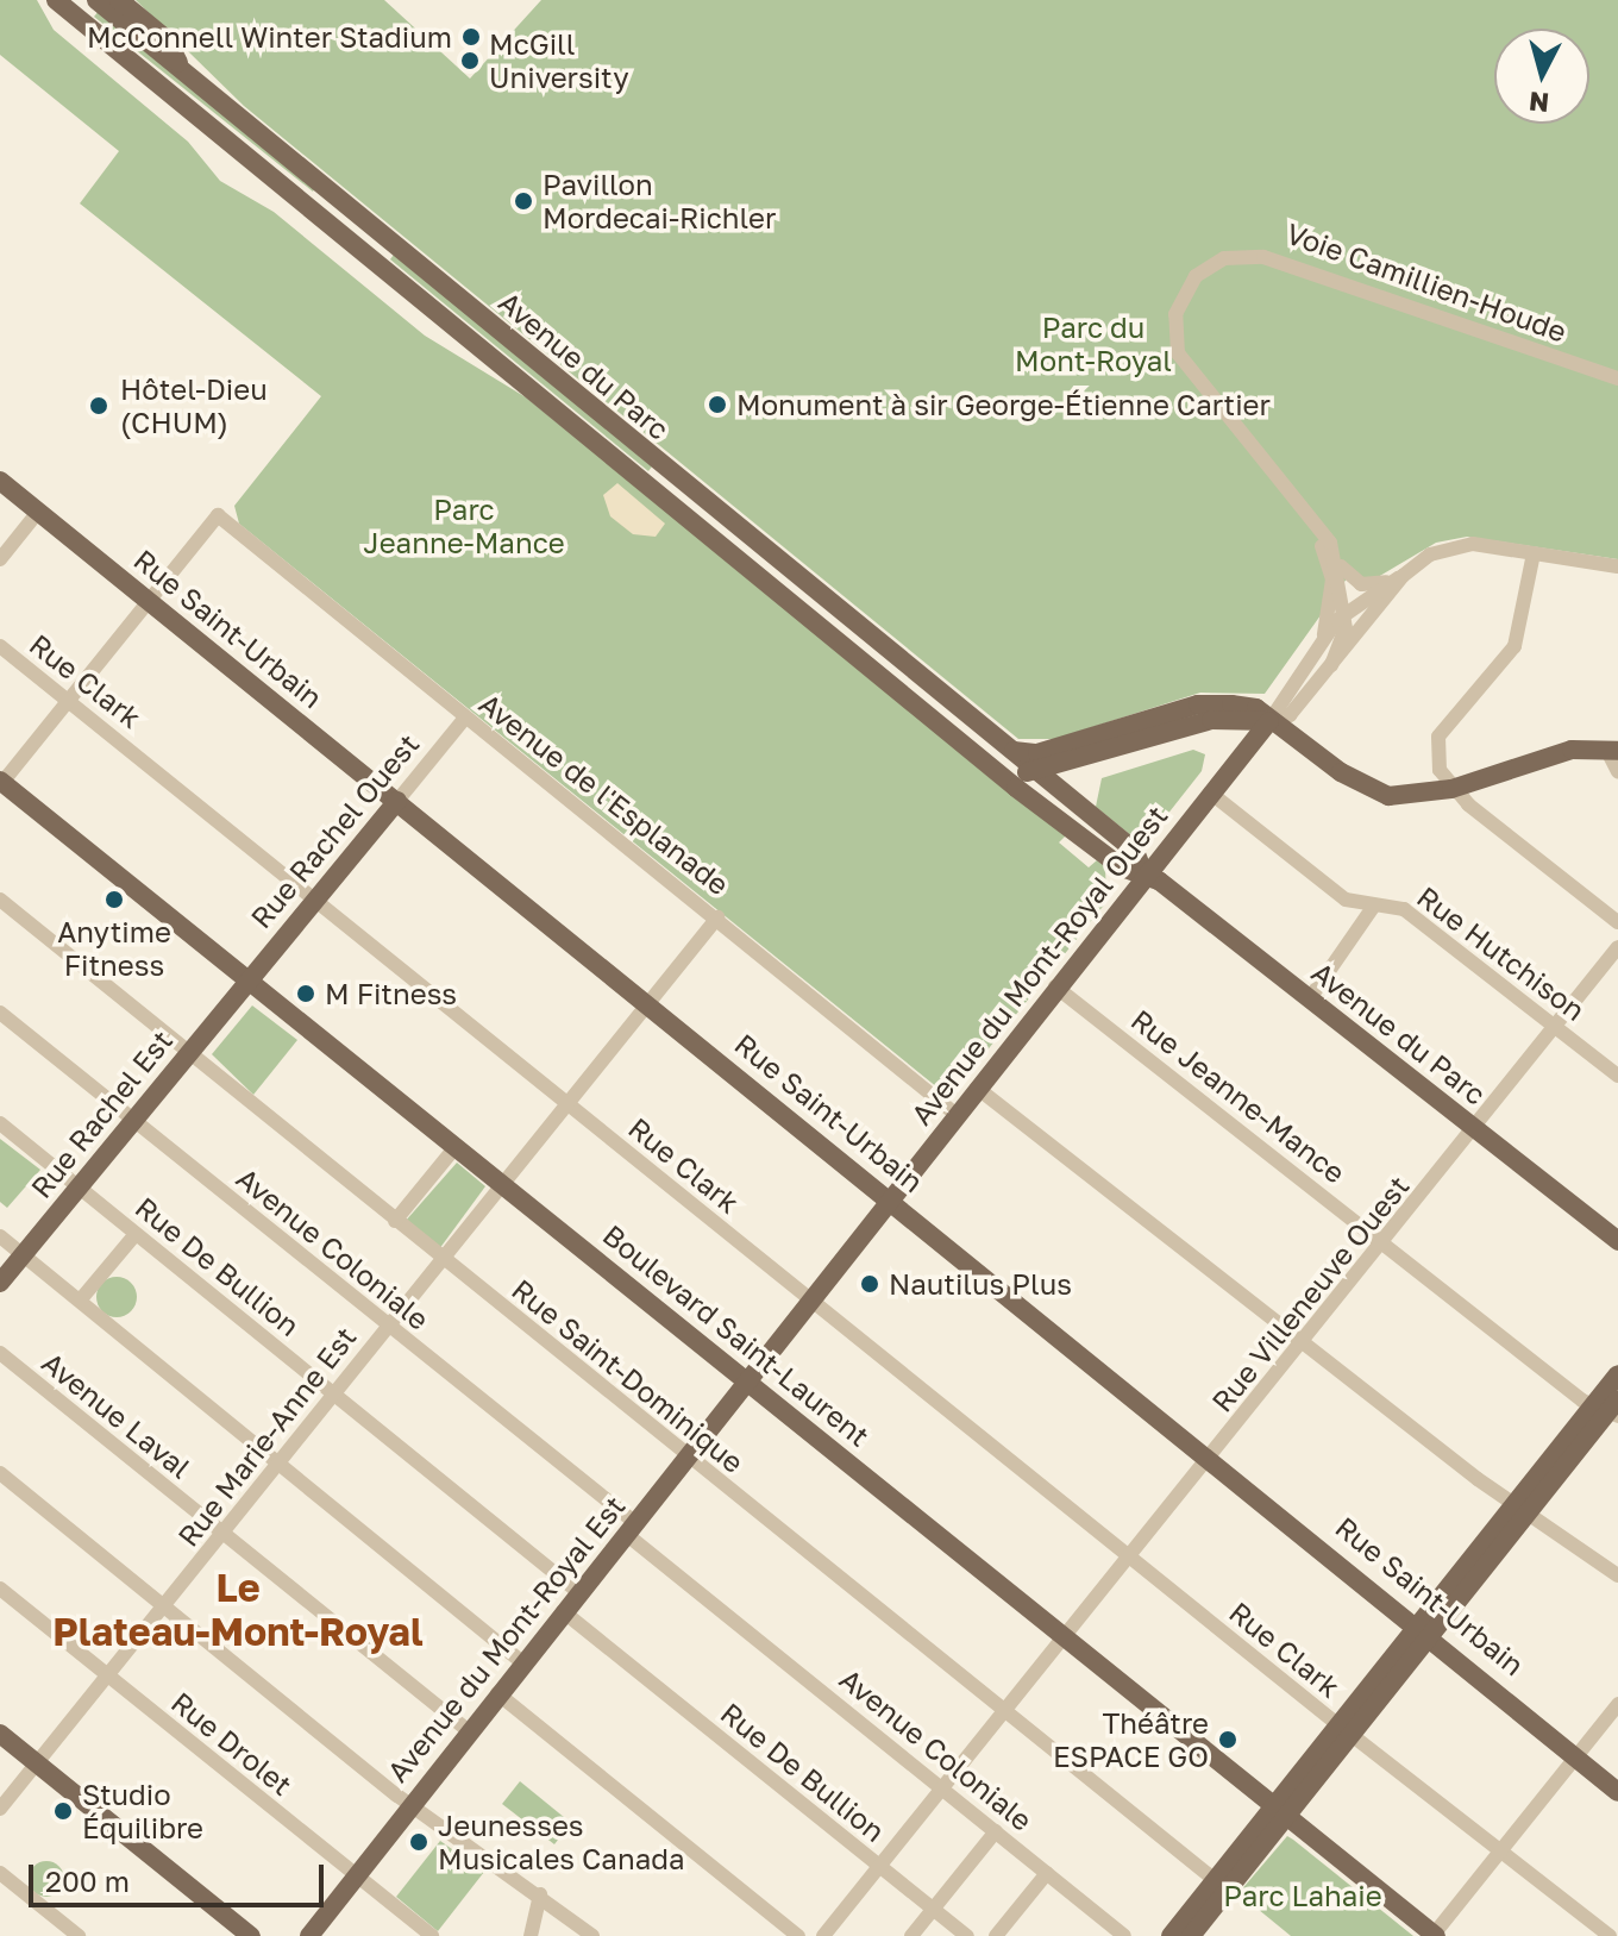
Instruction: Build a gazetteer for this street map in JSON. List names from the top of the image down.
{
  "streets": {
    "main road": [
      "Avenue du Parc",
      "Rue Saint-Urbain",
      "Rue Rachel Ouest",
      "Avenue du Mont-Royal Ouest",
      "Rue Rachel Est",
      "Boulevard Saint-Laurent",
      "Avenue du Mont-Royal Est"
    ],
    "street": [
      "Voie Camillien-Houde",
      "Rue Clark",
      "Avenue de l'Esplanade",
      "Rue Hutchison",
      "Rue Jeanne-Mance",
      "Avenue Coloniale",
      "Rue De Bullion",
      "Rue Villeneuve Ouest",
      "Rue Saint-Dominique",
      "Avenue Laval",
      "Rue Marie-Anne Est",
      "Rue Drolet"
    ]
  },
  "crossings": [
    ["Avenue du Parc", "Avenue du Mont-Royal Ouest"],
    ["Avenue du Parc", "Rue Villeneuve Ouest"],
    ["Rue Saint-Urbain", "Avenue de l'Esplanade"],
    ["Rue Saint-Urbain", "Rue Rachel Ouest"],
    ["Rue Saint-Urbain", "Avenue du Mont-Royal Ouest"],
    ["Rue Saint-Urbain", "Rue Villeneuve Ouest"],
    ["Rue Saint-Urbain", "Rue Marie-Anne Est"],
    ["Rue Clark", "Rue Rachel Ouest"],
    ["Rue Clark", "Avenue du Mont-Royal Ouest"],
    ["Rue Clark", "Rue Villeneuve Ouest"],
    ["Rue Clark", "Rue Marie-Anne Est"],
    ["Avenue de l'Esplanade", "Rue Rachel Ouest"],
    ["Avenue de l'Esplanade", "Avenue du Mont-Royal Ouest"],
    ["Avenue de l'Esplanade", "Rue Marie-Anne Est"],
    ["Rue Rachel Ouest", "Rue Rachel Est"],
    ["Rue Rachel Ouest", "Boulevard Saint-Laurent"],
    ["Rue Hutchison", "Avenue du Mont-Royal Ouest"],
    ["Rue Hutchison", "Rue Villeneuve Ouest"],
    ["Avenue du Mont-Royal Ouest", "Rue Jeanne-Mance"],
    ["Avenue du Mont-Royal Ouest", "Boulevard Saint-Laurent"],
    ["Avenue du Mont-Royal Ouest", "Avenue du Mont-Royal Est"],
    ["Rue Jeanne-Mance", "Rue Villeneuve Ouest"],
    ["Rue Rachel Est", "Avenue Coloniale"],
    ["Rue Rachel Est", "Rue De Bullion"],
    ["Rue Rachel Est", "Boulevard Saint-Laurent"],
    ["Rue Rachel Est", "Rue Saint-Dominique"],
    ["Avenue Coloniale", "Rue Villeneuve Ouest"],
    ["Avenue Coloniale", "Rue Marie-Anne Est"],
    ["Avenue Coloniale", "Avenue du Mont-Royal Est"],
    ["Rue De Bullion", "Rue Villeneuve Ouest"],
    ["Rue De Bullion", "Rue Marie-Anne Est"],
    ["Rue De Bullion", "Avenue du Mont-Royal Est"],
    ["Rue Villeneuve Ouest", "Boulevard Saint-Laurent"],
    ["Rue Villeneuve Ouest", "Rue Saint-Dominique"],
    ["Boulevard Saint-Laurent", "Rue Marie-Anne Est"],
    ["Boulevard Saint-Laurent", "Avenue du Mont-Royal Est"],
    ["Rue Saint-Dominique", "Rue Marie-Anne Est"],
    ["Rue Saint-Dominique", "Avenue du Mont-Royal Est"],
    ["Avenue Laval", "Rue Marie-Anne Est"],
    ["Avenue Laval", "Avenue du Mont-Royal Est"],
    ["Rue Marie-Anne Est", "Rue Drolet"],
    ["Avenue du Mont-Royal Est", "Rue Drolet"]
  ],
  "districts": ["Le Plateau-Mont-Royal"],
  "parks": ["Parc du Mont-Royal", "Parc Jeanne-Mance", "Parc Lahaie"],
  "places": [
    "McConnell Winter Stadium",
    "McGill University",
    "Pavillon Mordecai-Richler",
    "Monument à sir George-Étienne Cartier",
    "Hôtel-Dieu (CHUM)",
    "Anytime Fitness",
    "M Fitness",
    "Nautilus Plus",
    "Théâtre ESPACE GO",
    "Studio Équilibre",
    "Jeunesses Musicales Canada"
  ],
  "scale_bar": "200 m",
  "north": "bottom"
}
